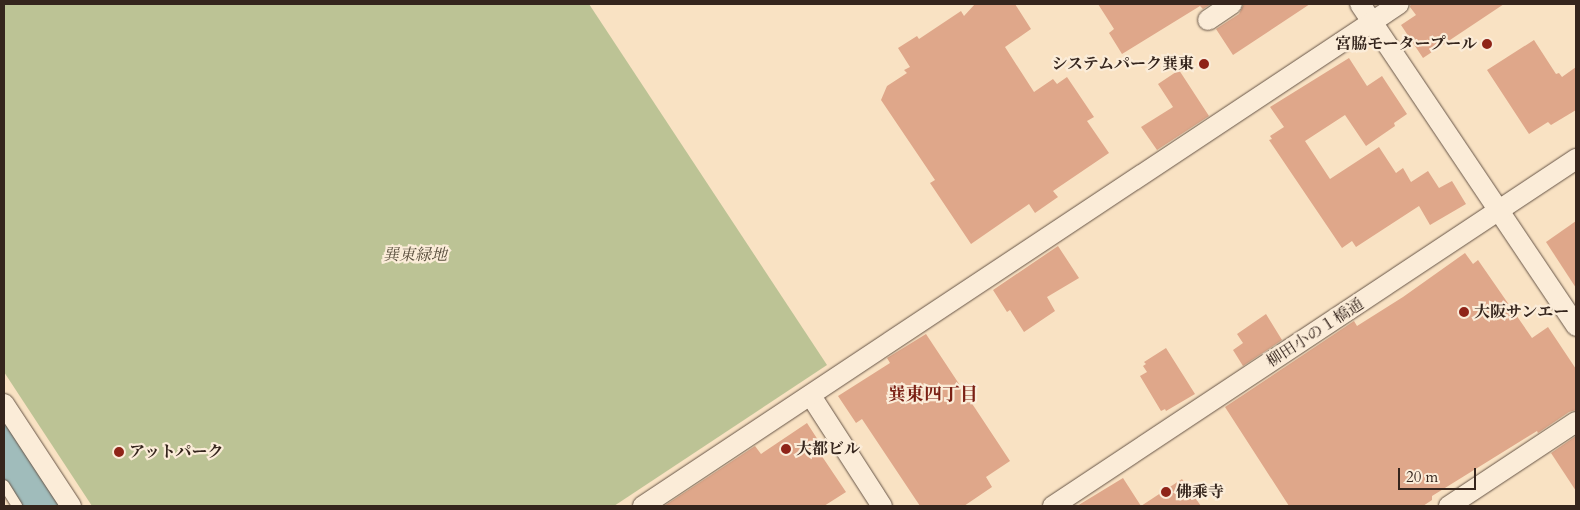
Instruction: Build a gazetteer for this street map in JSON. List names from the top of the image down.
{
  "streets": {
    "street": ["柳田小の１橋通"]
  },
  "districts": ["巽東四丁目"],
  "parks": ["巽東緑地"],
  "places": [
    "宮脇モータープール",
    "システムパーク巽東",
    "大阪サンエー",
    "大都ビル",
    "アットパーク",
    "佛乘寺"
  ],
  "scale_bar": "20 m"
}
